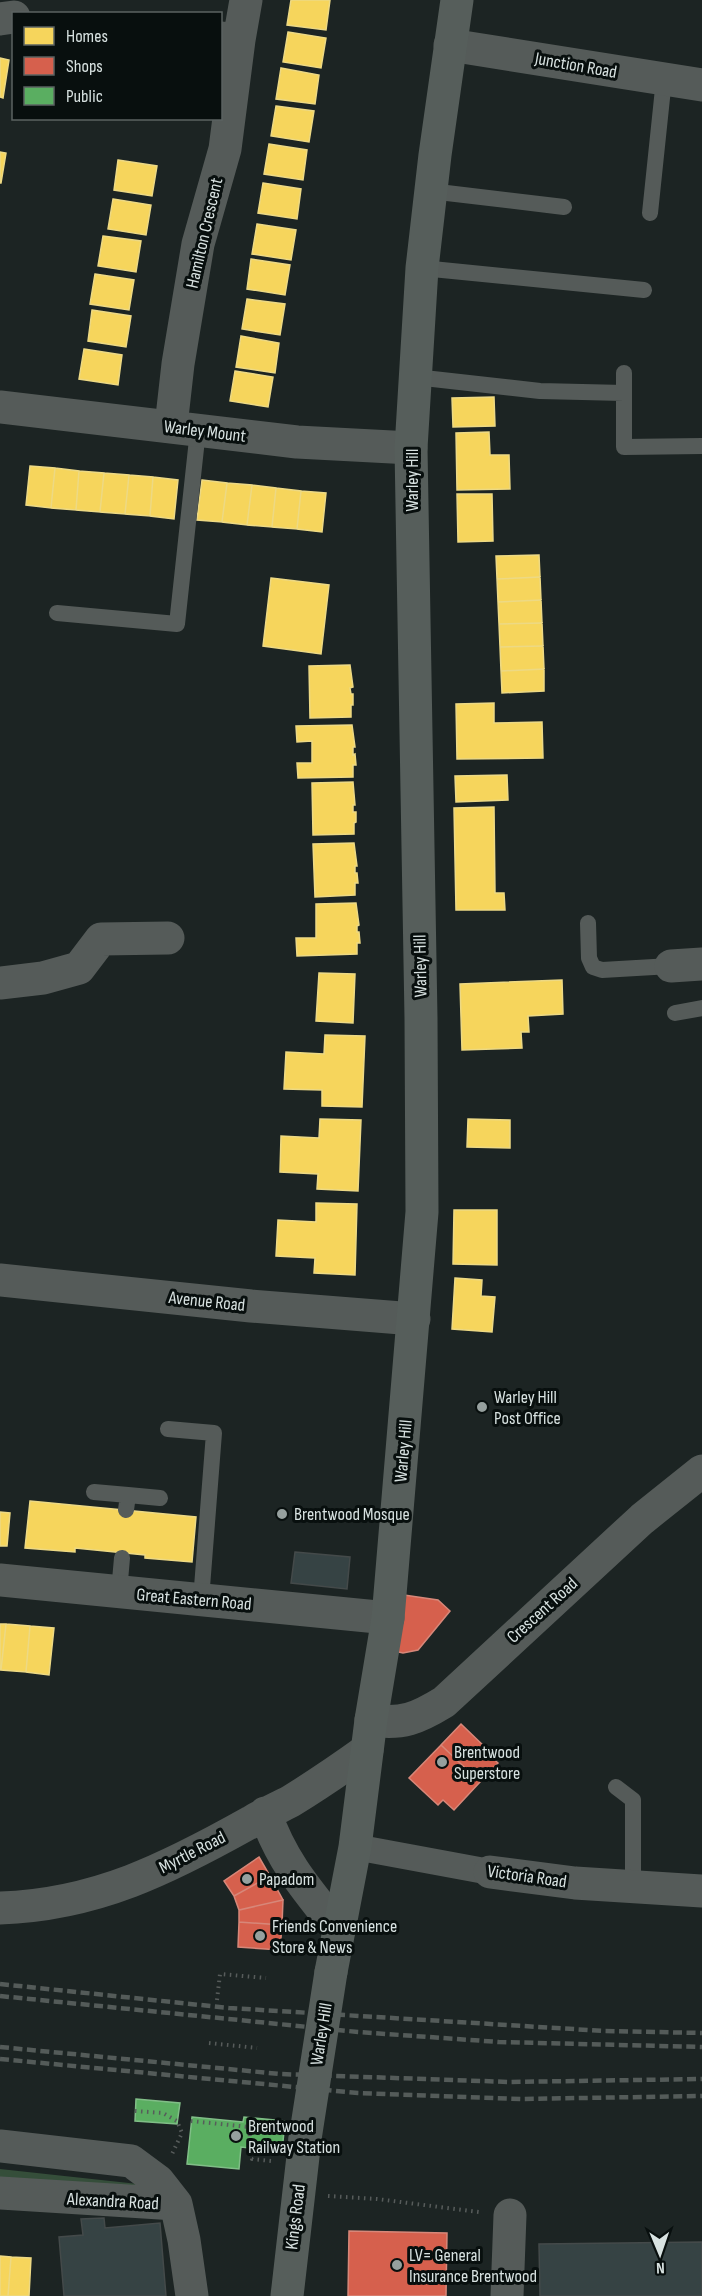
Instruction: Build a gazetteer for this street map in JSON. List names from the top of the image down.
{
  "streets": {
    "main road": ["Warley Hill", "Kings Road"],
    "street": [
      "Junction Road",
      "Hamilton Crescent",
      "Warley Mount",
      "Avenue Road",
      "Great Eastern Road",
      "Crescent Road",
      "Myrtle Road",
      "Victoria Road",
      "Alexandra Road"
    ]
  },
  "crossings": [
    ["Junction Road", "Warley Hill"],
    ["Hamilton Crescent", "Warley Mount"],
    ["Warley Mount", "Warley Hill"],
    ["Warley Hill", "Avenue Road"],
    ["Warley Hill", "Great Eastern Road"],
    ["Warley Hill", "Crescent Road"],
    ["Warley Hill", "Myrtle Road"],
    ["Warley Hill", "Victoria Road"],
    ["Warley Hill", "Kings Road"],
    ["Crescent Road", "Myrtle Road"]
  ],
  "places": [
    "Warley Hill Post Office",
    "Brentwood Mosque",
    "Brentwood Superstore",
    "Papadom",
    "Friends Convenience Store & News",
    "Brentwood Railway Station",
    "LV= General Insurance Brentwood"
  ],
  "legend": ["Homes", "Shops", "Public"],
  "north": "bottom"
}
